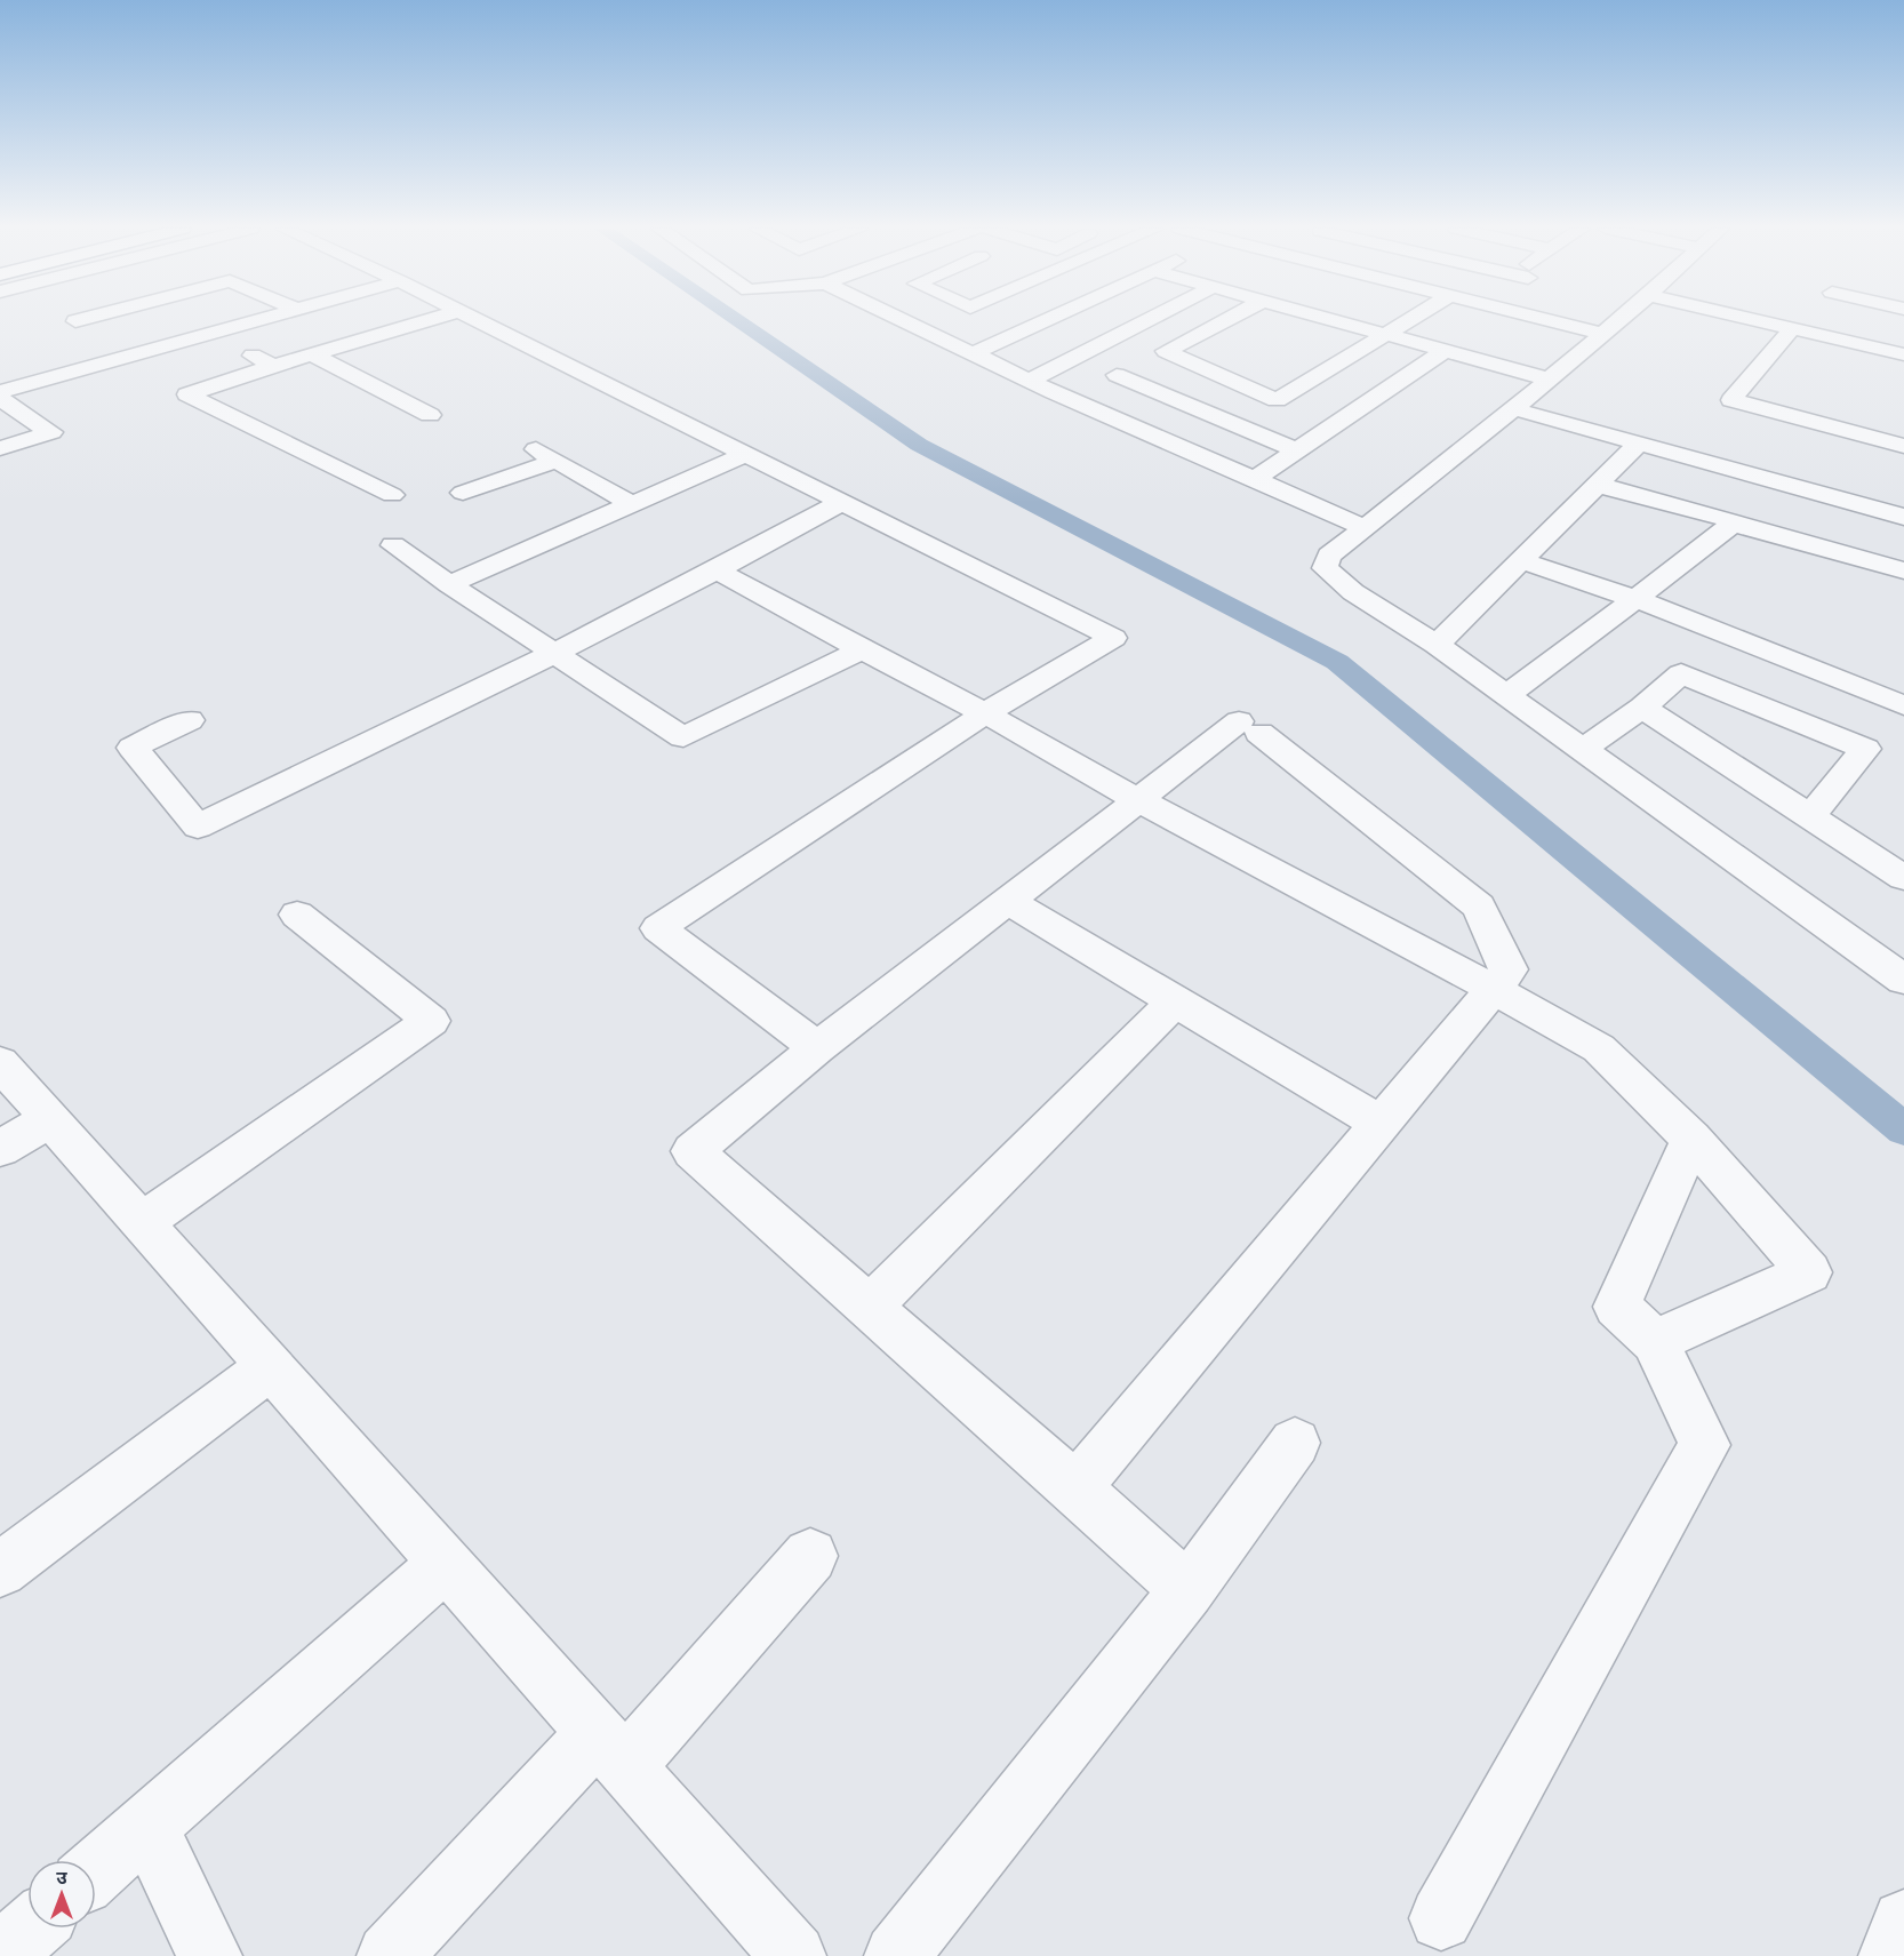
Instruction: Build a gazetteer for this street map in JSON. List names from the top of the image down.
{
  "north": "top"
}
